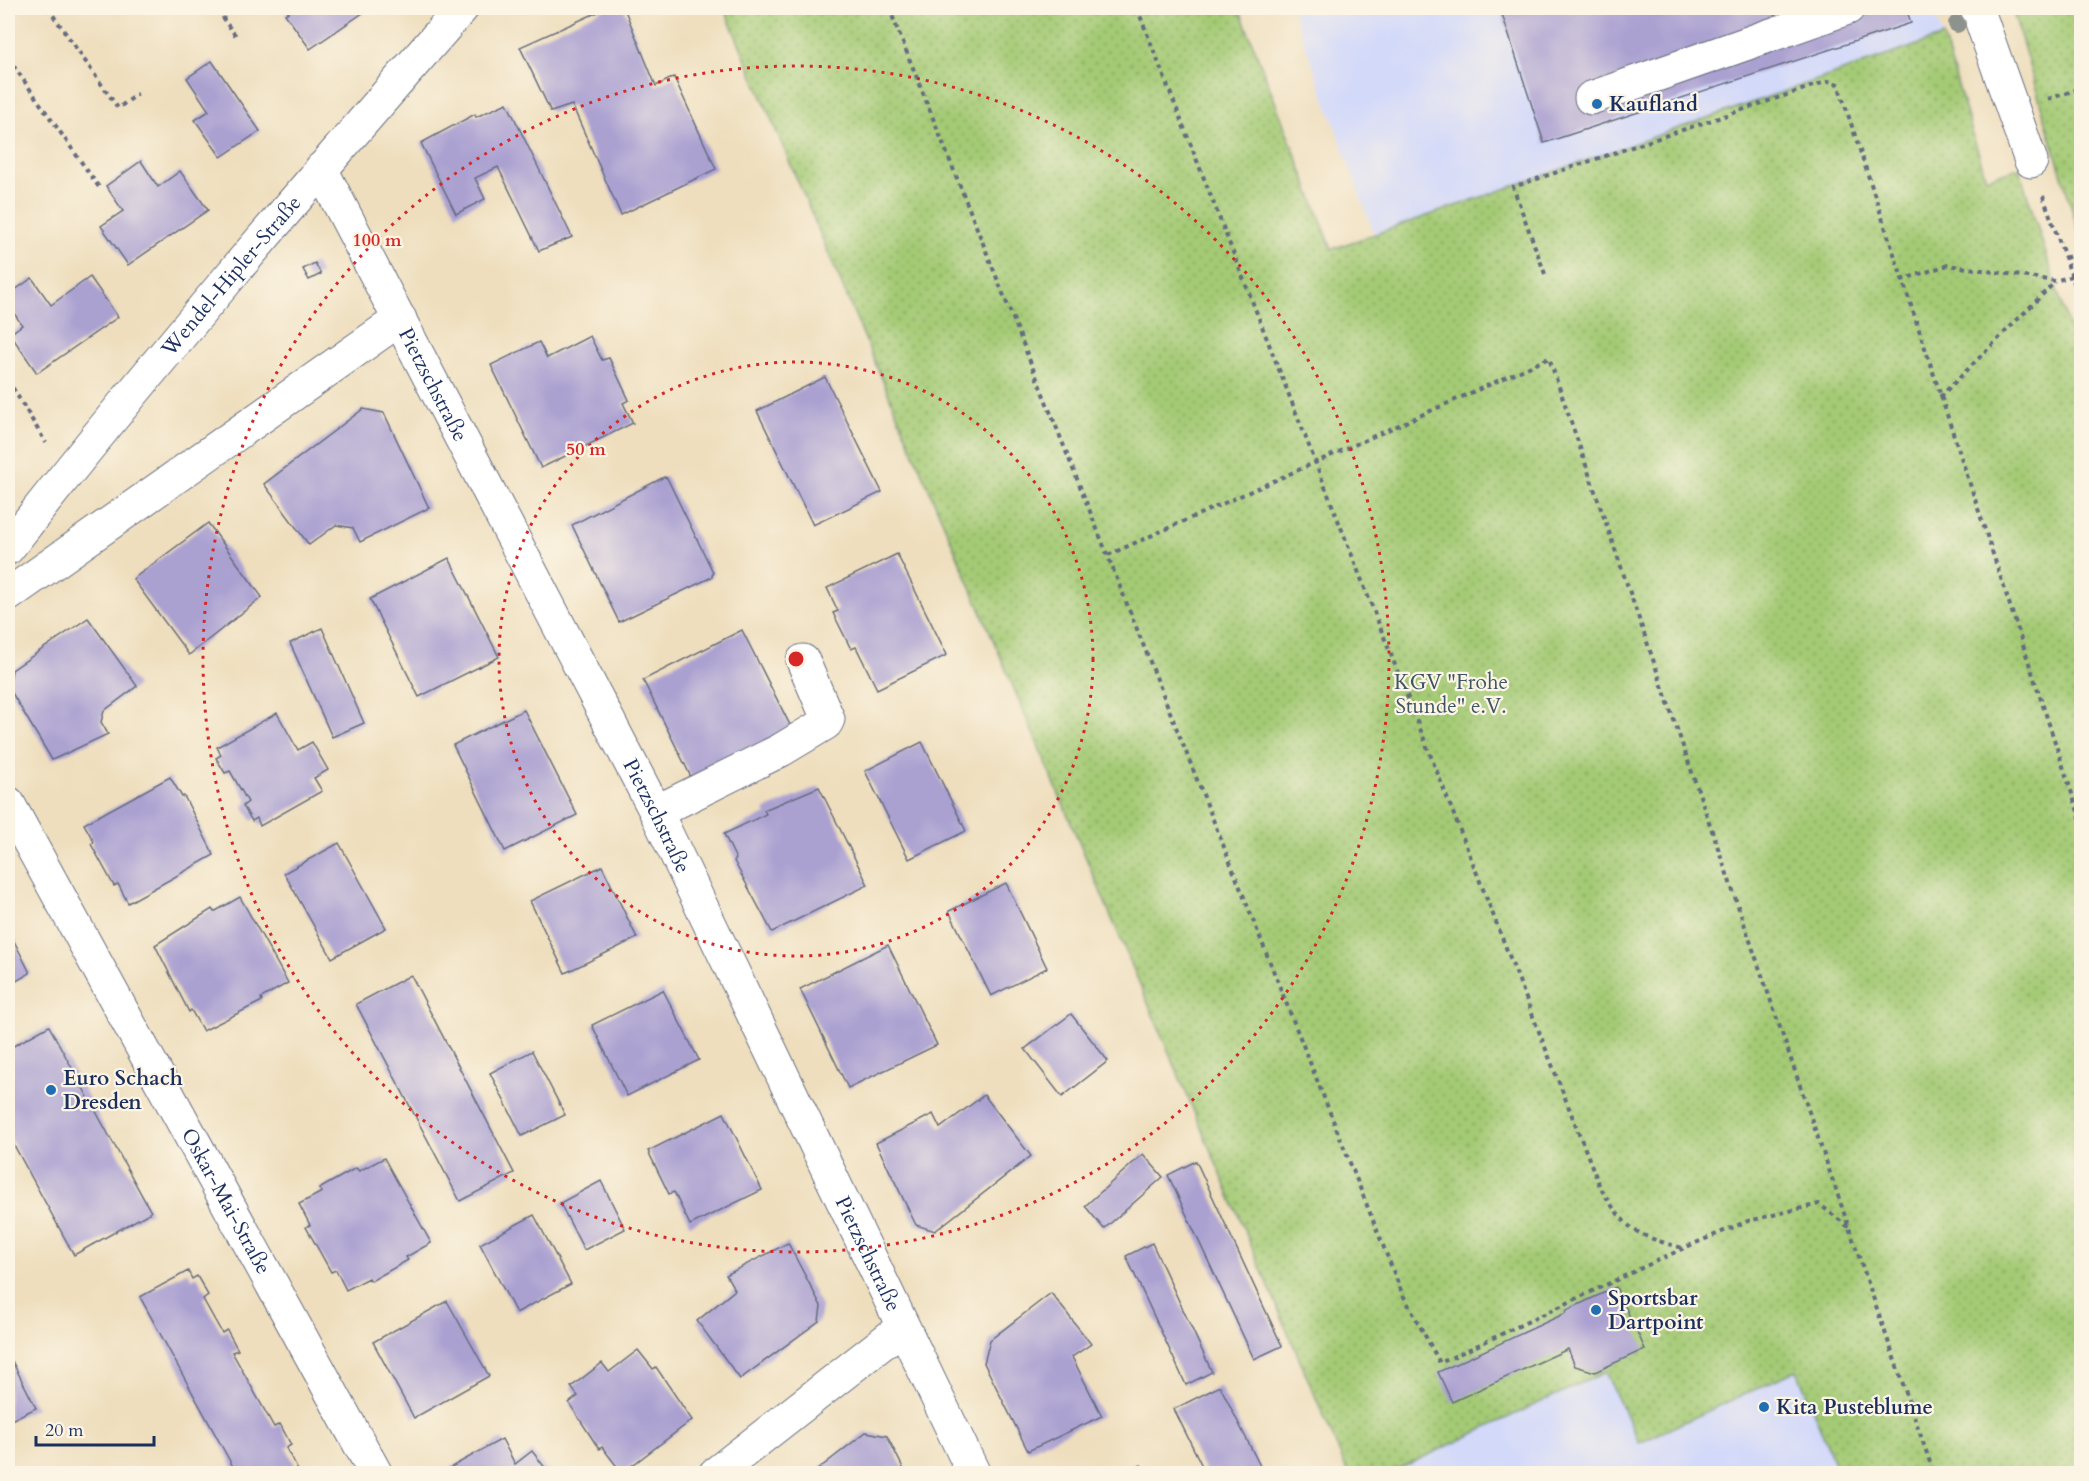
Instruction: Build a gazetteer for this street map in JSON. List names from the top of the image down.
{
  "streets": {
    "street": ["Wendel-Hipler-Straße", "Pietzschstraße", "Oskar-Mai-Straße"]
  },
  "crossings": [
    ["Wendel-Hipler-Straße", "Pietzschstraße"]
  ],
  "parks": ["KGV \"Frohe Stunde\" e.V."],
  "places": [
    "Kaufland",
    "Euro Schach Dresden",
    "Sportsbar Dartpoint",
    "Kita Pusteblume"
  ],
  "scale_bar": "20 m",
  "rings": ["100 m", "50 m"]
}
